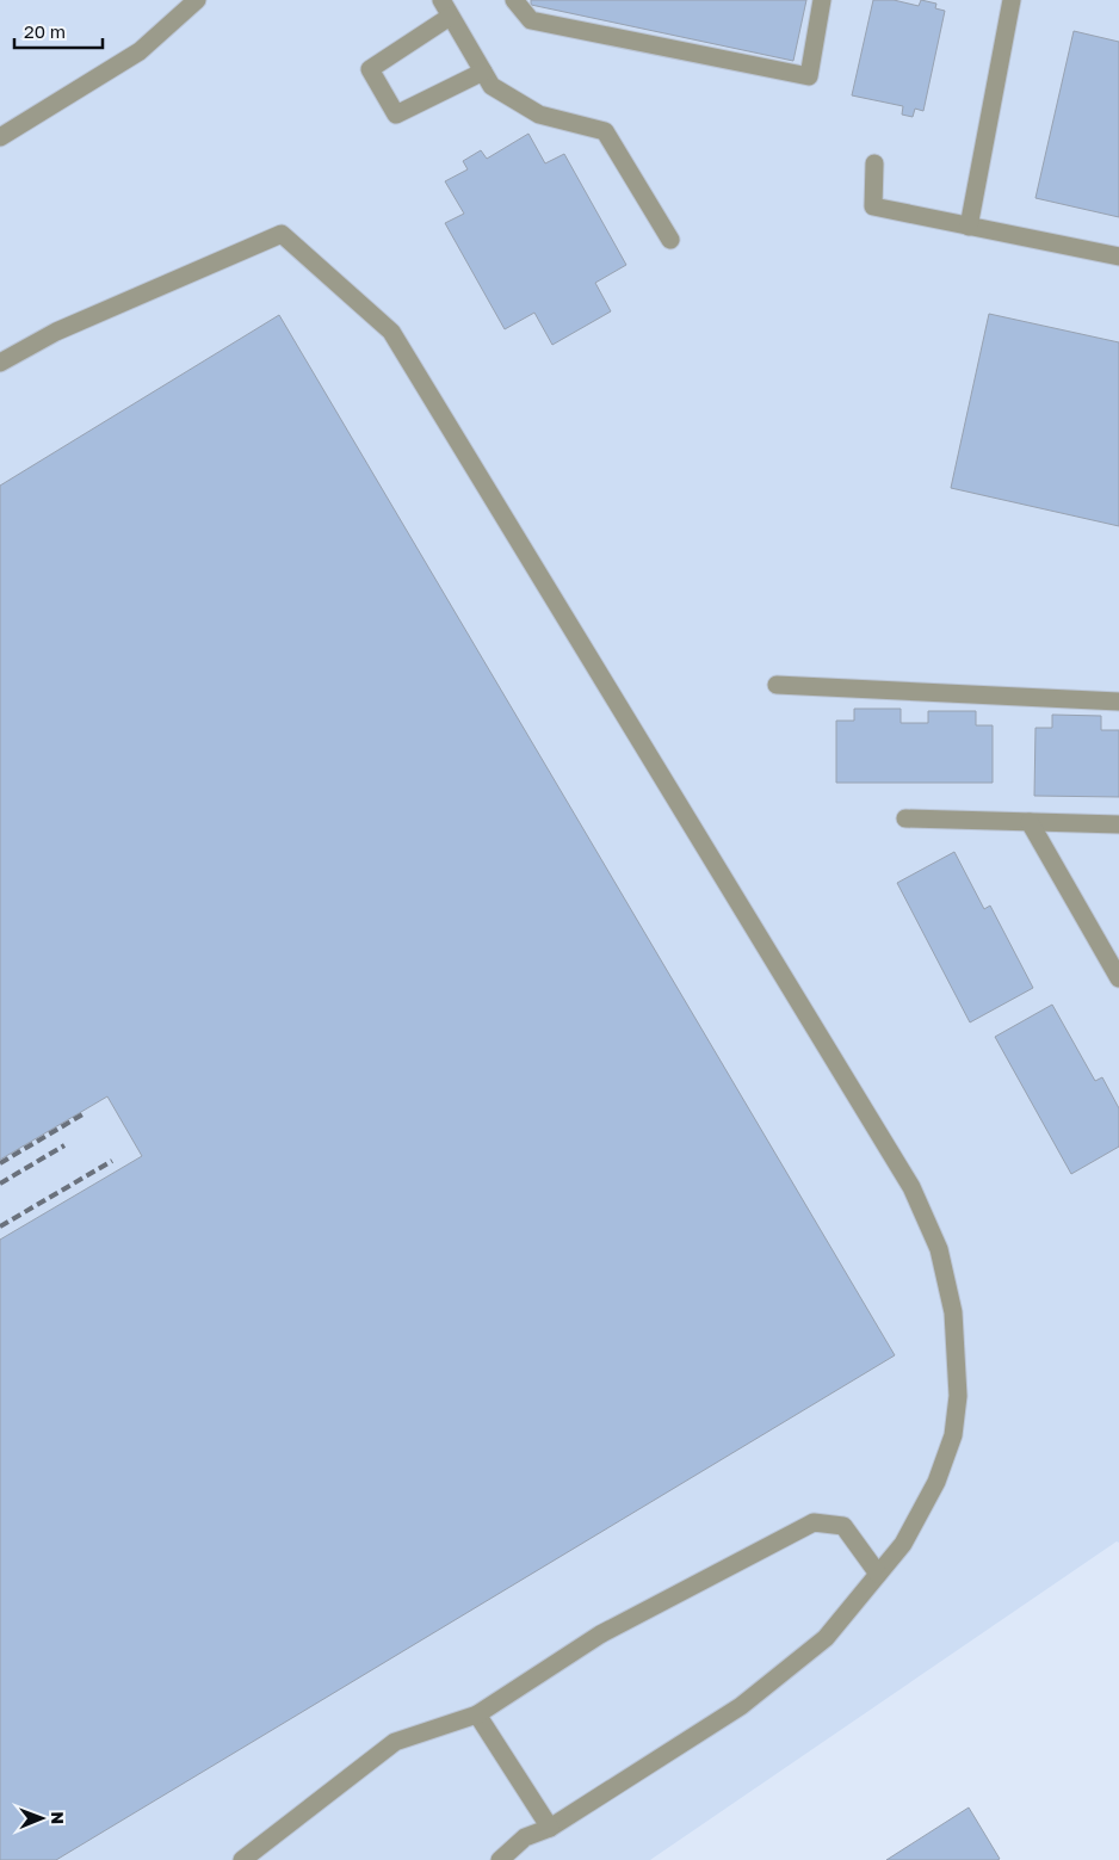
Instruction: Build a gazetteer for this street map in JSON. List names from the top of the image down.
{
  "scale_bar": "20 m",
  "north": "right"
}
